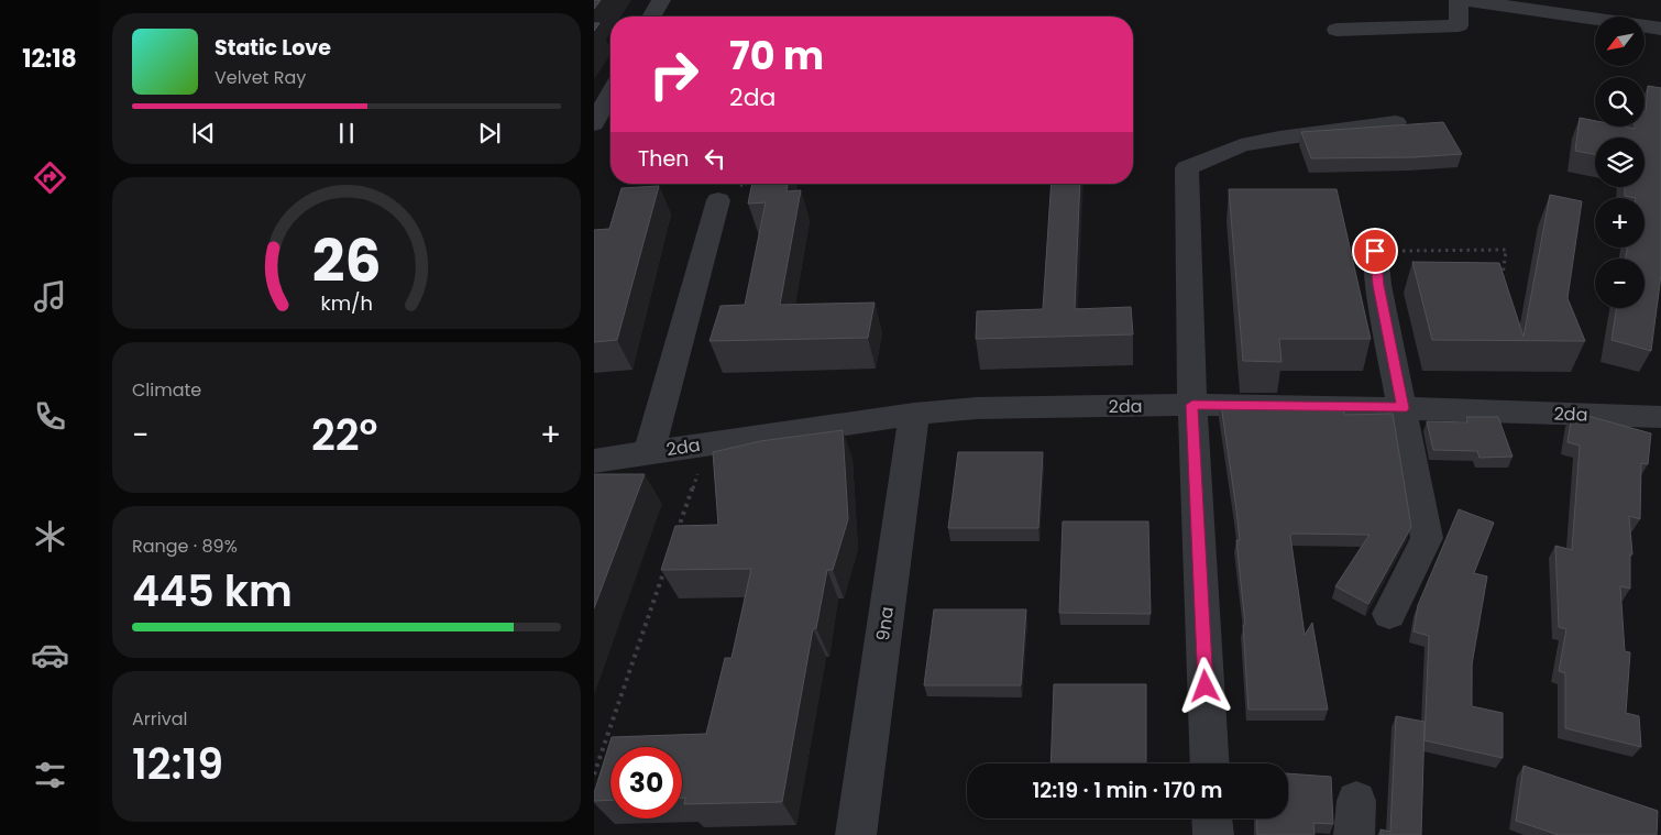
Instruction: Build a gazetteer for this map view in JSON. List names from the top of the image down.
{
  "streets": {
    "street": ["2da", "9na"]
  },
  "crossings": [
    ["2da", "9na"]
  ],
  "north": "bottom left",
  "page": {
    "tabs": "12:18",
    "map_buttons": ["+", "−"],
    "turn": ["70 m", "2da"],
    "song": ["Static Love", "Velvet Ray"],
    "then": "Then",
    "tile": [
      "Climate",
      ["Range · 89%", "445 km"],
      ["Arrival", "12:19"]
    ],
    "heat": ["−", "22°", "+"],
    "limit": "30",
    "trip": "12:19 · 1 min · 170 m",
    "gauge": ["26", "km/h"]
  }
}
